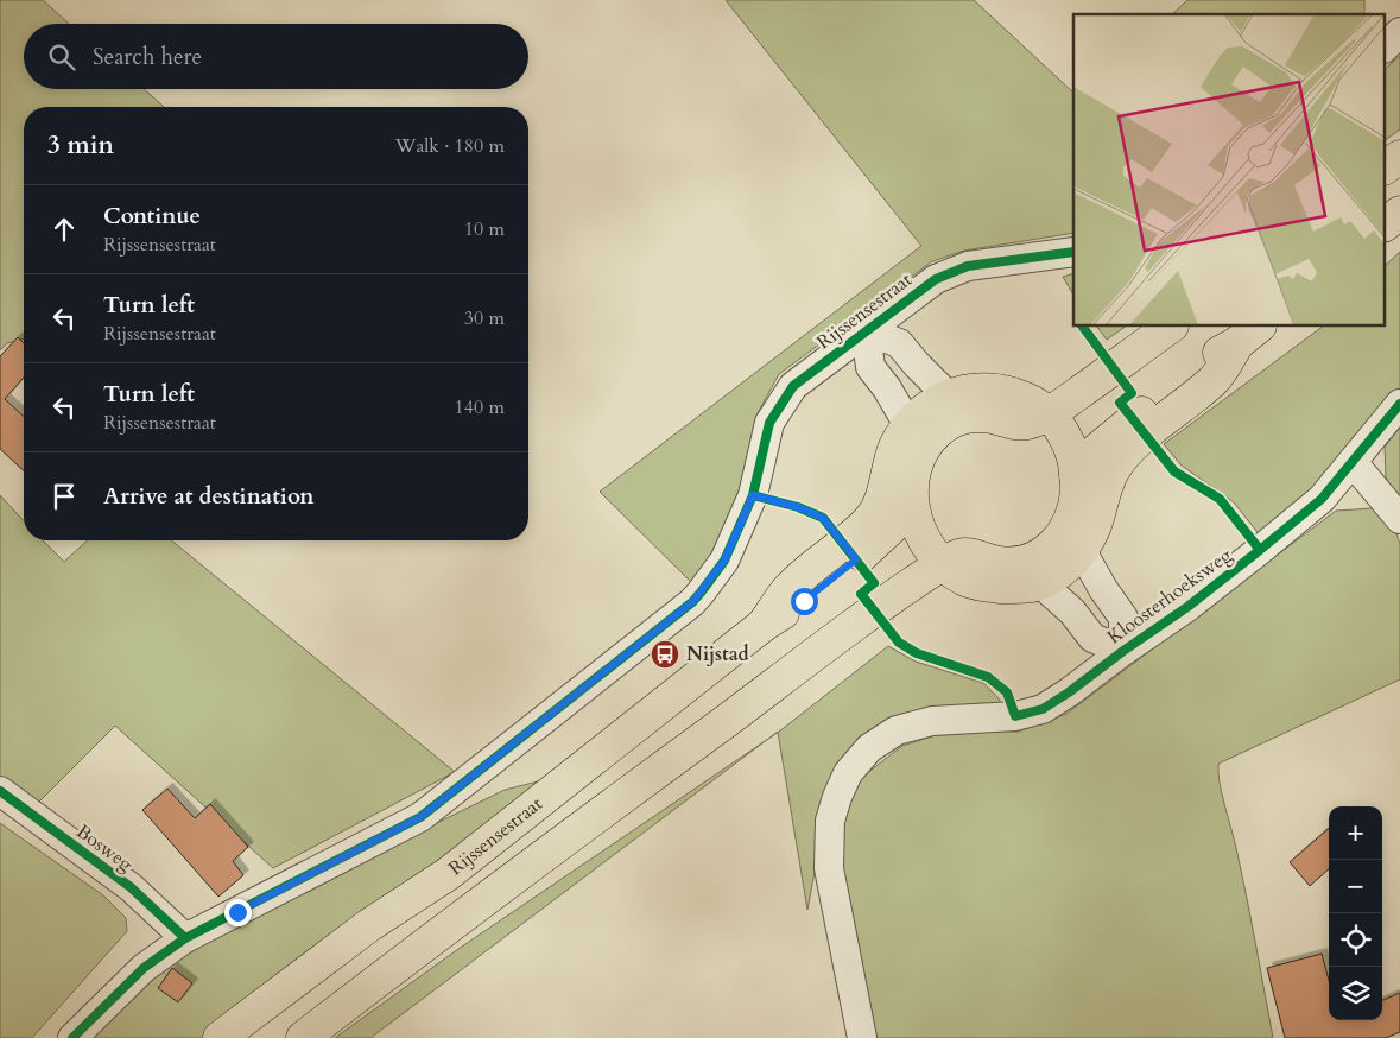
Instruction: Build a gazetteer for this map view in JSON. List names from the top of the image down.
{
  "streets": {
    "main road": ["Rijssensestraat"],
    "street": ["Kloosterhoeksweg", "Bosweg"]
  },
  "crossings": [
    ["Rijssensestraat", "Bosweg"]
  ],
  "places": {
    "bus stop": ["Nijstad"]
  },
  "page": {
    "search": "Search here",
    "heading": ["3 min", "Walk · 180 m"],
    "list": [
      ["Continue", "Rijssensestraat", "10 m"],
      ["Turn left", "Rijssensestraat", "30 m"],
      ["Turn left", "Rijssensestraat", "140 m"],
      "Arrive at destination"
    ],
    "map_buttons": ["+", "−"]
  }
}
